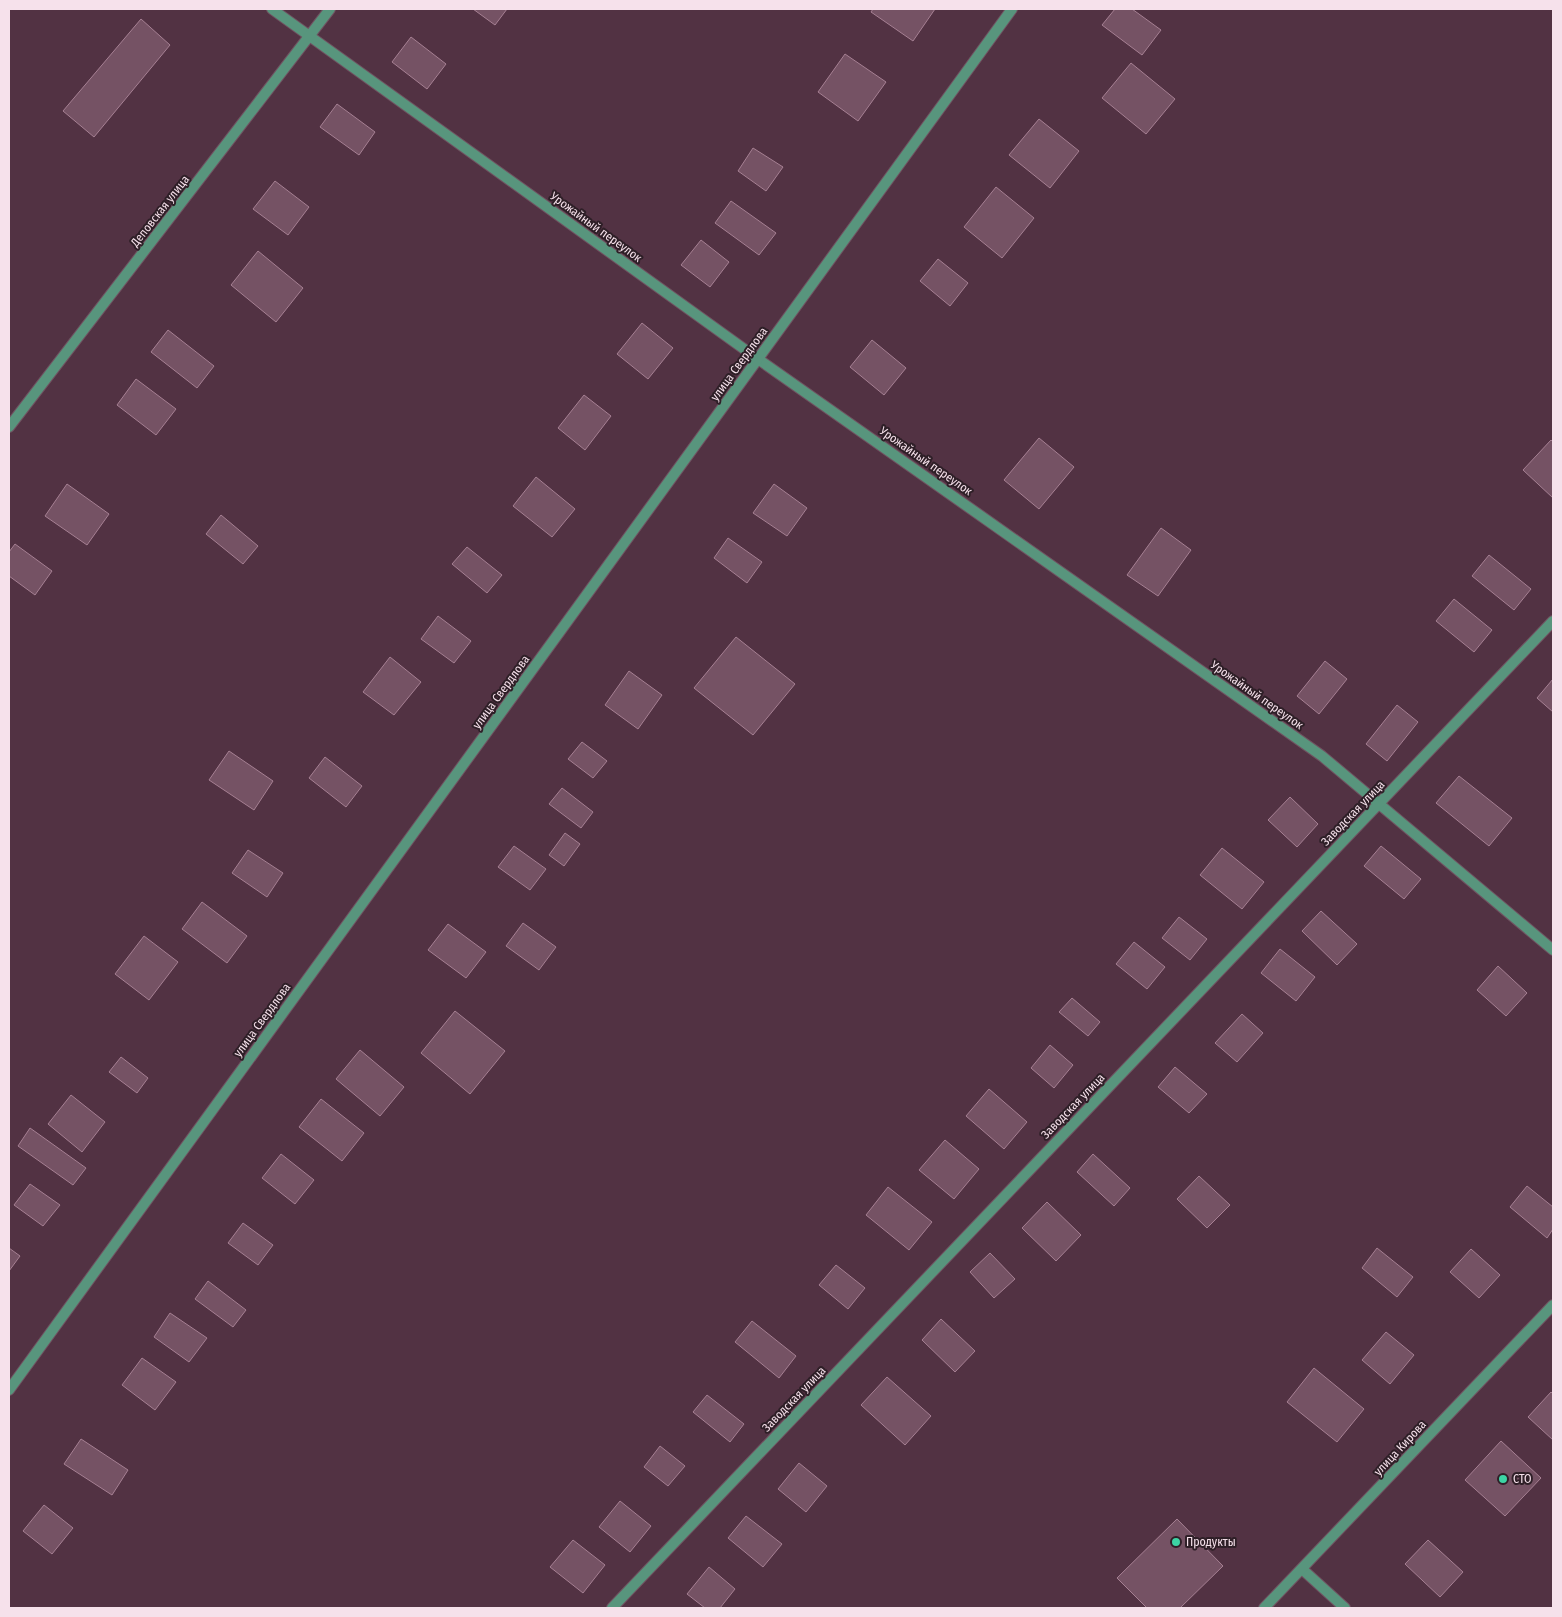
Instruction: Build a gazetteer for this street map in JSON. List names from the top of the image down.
{
  "streets": {
    "street": [
      "Деповская улица",
      "Урожайный переулок",
      "улица Свердлова",
      "Заводская улица",
      "улица Кирова"
    ]
  },
  "crossings": [
    ["Деповская улица", "Урожайный переулок"],
    ["Урожайный переулок", "улица Свердлова"],
    ["Урожайный переулок", "Заводская улица"]
  ],
  "places": ["СТО", "Продукты"]
}
